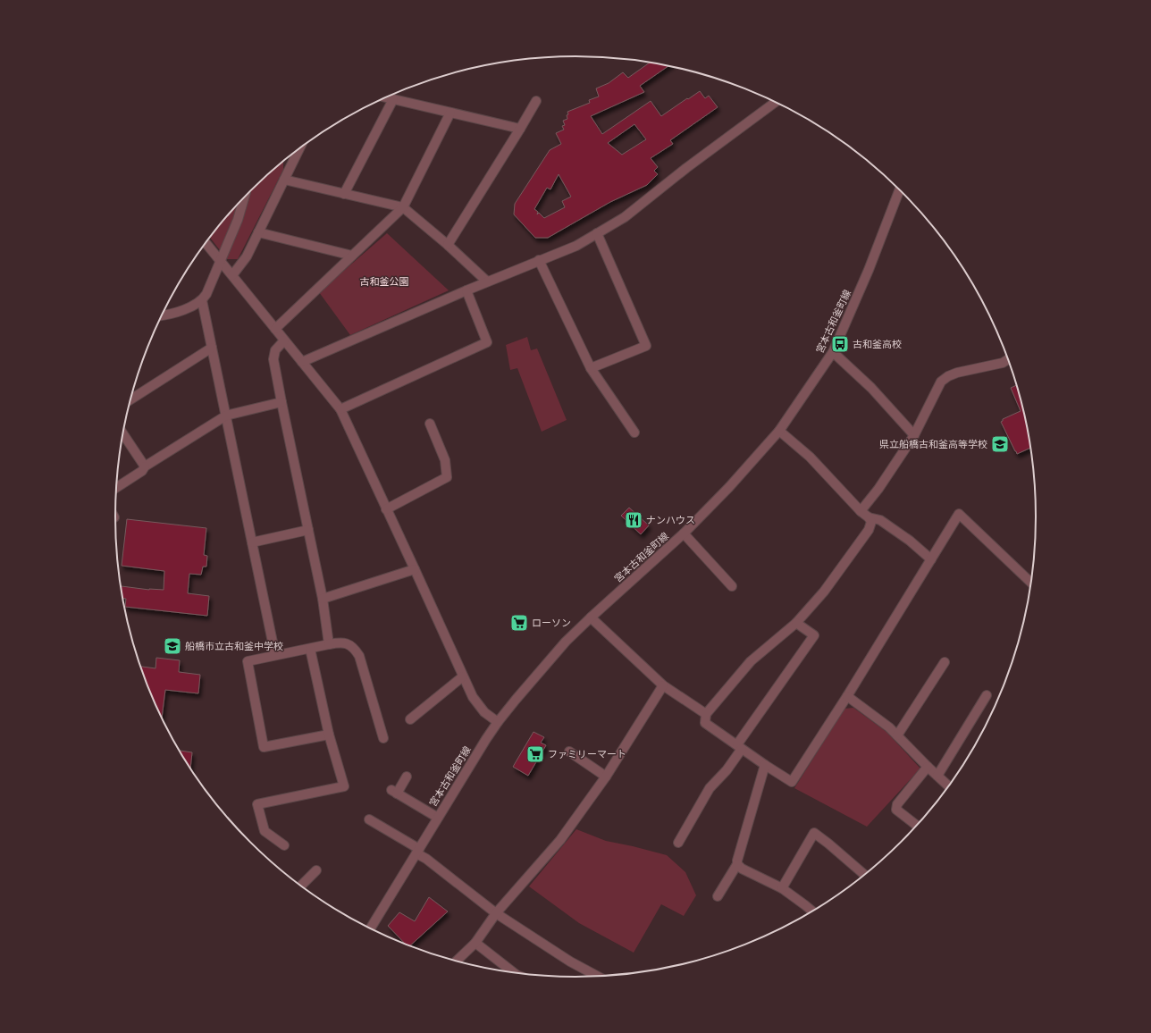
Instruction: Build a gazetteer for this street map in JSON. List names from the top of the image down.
{
  "streets": {
    "street": ["宮本古和釜町線"]
  },
  "parks": ["古和釜公園"],
  "places": {
    "bus stop": ["古和釜高校"],
    "school or university": ["県立船橋古和釜高等学校", "船橋市立古和釜中学校"],
    "restaurant": ["ナンハウス"],
    "supermarket": ["ローソン", "ファミリーマート"]
  }
}
